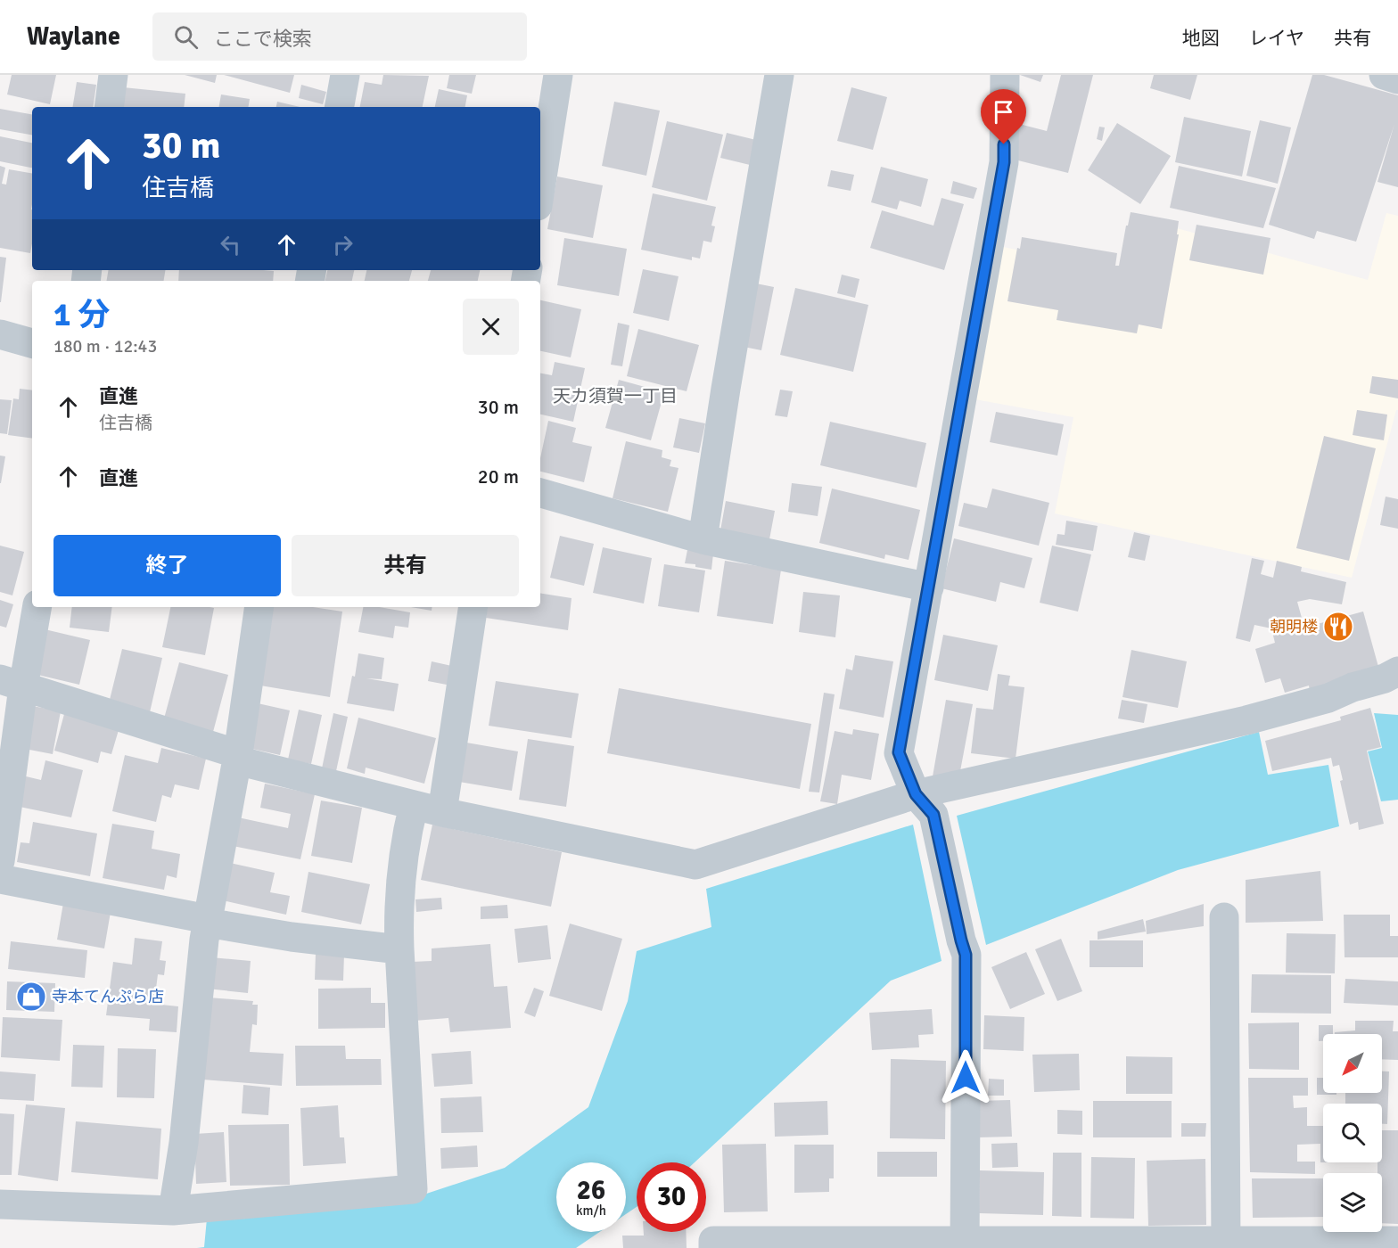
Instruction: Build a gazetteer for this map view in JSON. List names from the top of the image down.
{
  "districts": ["天カ須賀一丁目"],
  "places": {
    "restaurant": ["朝明楼"],
    "shop": ["寺本てんぷら店"]
  },
  "north": "bottom left",
  "page": {
    "header": "Waylane",
    "search": "ここで検索",
    "nav": ["地図", "レイヤ", "共有"],
    "turn": ["30 m", "住吉橋"],
    "heading": ["1 分", "180 m · 12:43"],
    "list": [
      {
        "name": "直進",
        "note": "住吉橋",
        "value": "30 m"
      },
      {
        "name": "直進",
        "value": "20 m"
      }
    ],
    "buttons": ["終了", "共有"],
    "speed": "26 km/h",
    "limit": "30"
  }
}
